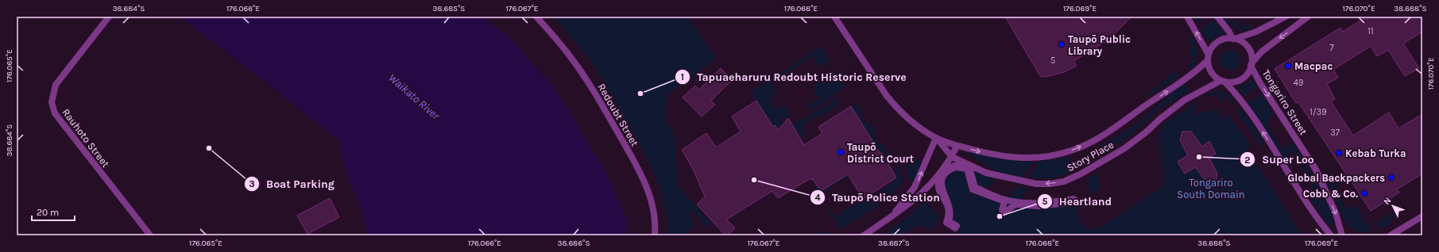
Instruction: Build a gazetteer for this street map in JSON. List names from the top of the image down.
{
  "streets": {
    "street": [
      "Tongariro Street",
      "Redoubt Street",
      "Rauhoto Street",
      "Story Place"
    ]
  },
  "crossings": [
    ["Tongariro Street", "Story Place"]
  ],
  "water": ["Waikato River"],
  "parks": ["Tongariro South Domain"],
  "places": [
    "Taupō Public Library",
    "Macpac",
    "Tapuaeharuru Redoubt Historic Reserve",
    "Boat Parking",
    "Taupō District Court",
    "Kebab Turka",
    "Super Loo",
    "Global Backpackers",
    "Taupō Police Station",
    "Cobb & Co.",
    "Heartland"
  ],
  "house_numbers": [
    "11",
    "7",
    "5",
    "49",
    "1/39",
    "37"
  ],
  "scale_bar": "20 m",
  "north": "top left",
  "coordinates": [
    "38.684°S",
    "176.066°E",
    "38.685°S",
    "176.067°E",
    "176.068°E",
    "176.069°E",
    "176.070°E",
    "38.688°S",
    "176.065°E",
    "38.686°S",
    "38.687°S"
  ]
}
